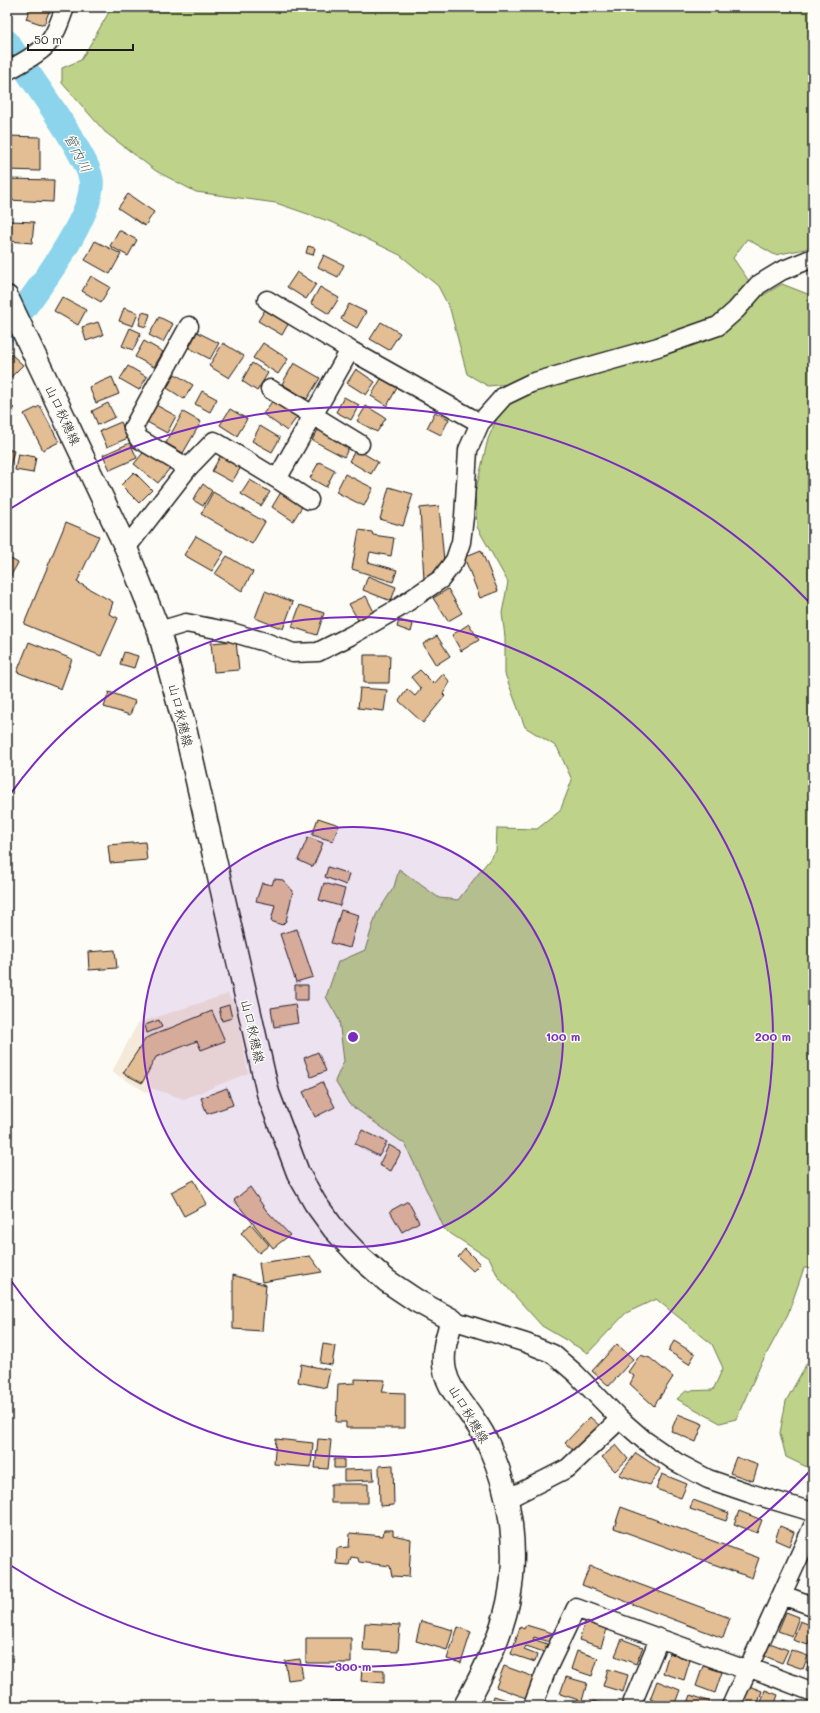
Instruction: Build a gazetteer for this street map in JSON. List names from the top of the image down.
{
  "streets": {
    "main road": ["山口秋穂線"]
  },
  "water": ["管内川"],
  "scale_bar": "50 m",
  "rings": ["100 m", "200 m", "300 m"]
}
